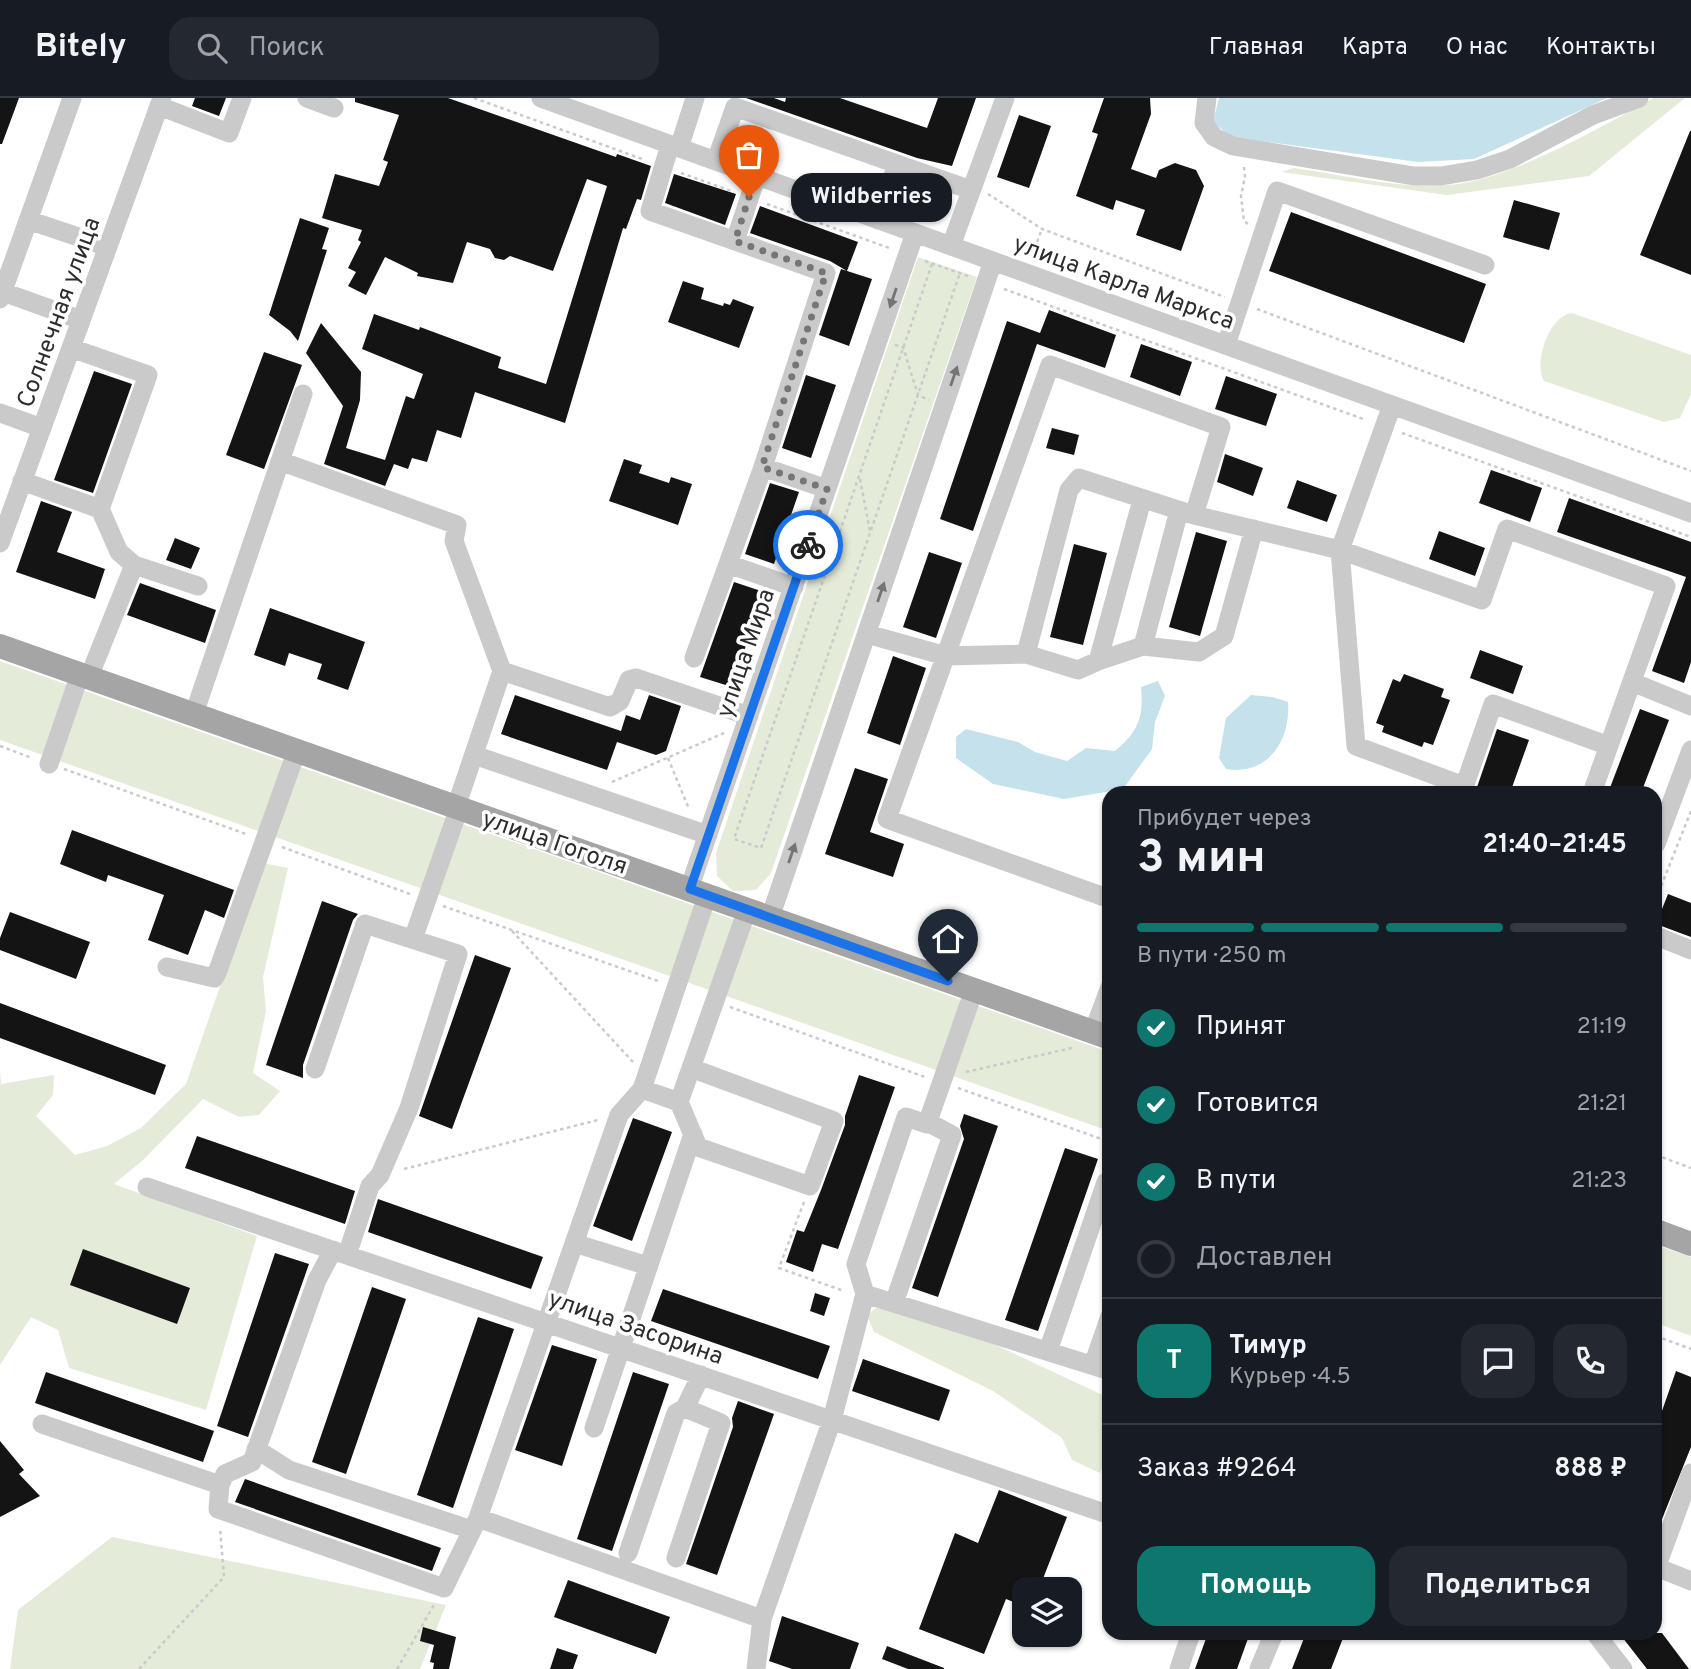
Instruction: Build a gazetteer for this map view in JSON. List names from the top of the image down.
{
  "streets": {
    "main road": ["улица Гоголя"],
    "street": [
      "улица Карла Маркса",
      "Солнечная улица",
      "улица Мира",
      "улица Засорина"
    ]
  },
  "crossings": [
    ["улица Карла Маркса", "улица Мира"],
    ["улица Мира", "улица Гоголя"]
  ],
  "places": ["Wildberries"],
  "page": {
    "header": "Bitely",
    "search": "Поиск",
    "nav": [
      "Главная",
      "Карта",
      "О нас",
      "Контакты"
    ],
    "bubble": "Wildberries",
    "heading": ["3 мин", "Прибудет через", "21:40–21:45"],
    "panel": [
      "Тимур",
      "Курьер · 4.5",
      "Заказ #9264",
      "888 ₽"
    ],
    "bar": "В пути · 250 m",
    "list": [
      ["Принят", "21:19"],
      ["Готовится", "21:21"],
      ["В пути", "21:23"],
      "Доставлен"
    ],
    "round": "Т",
    "buttons": ["Помощь", "Поделиться"]
  }
}
